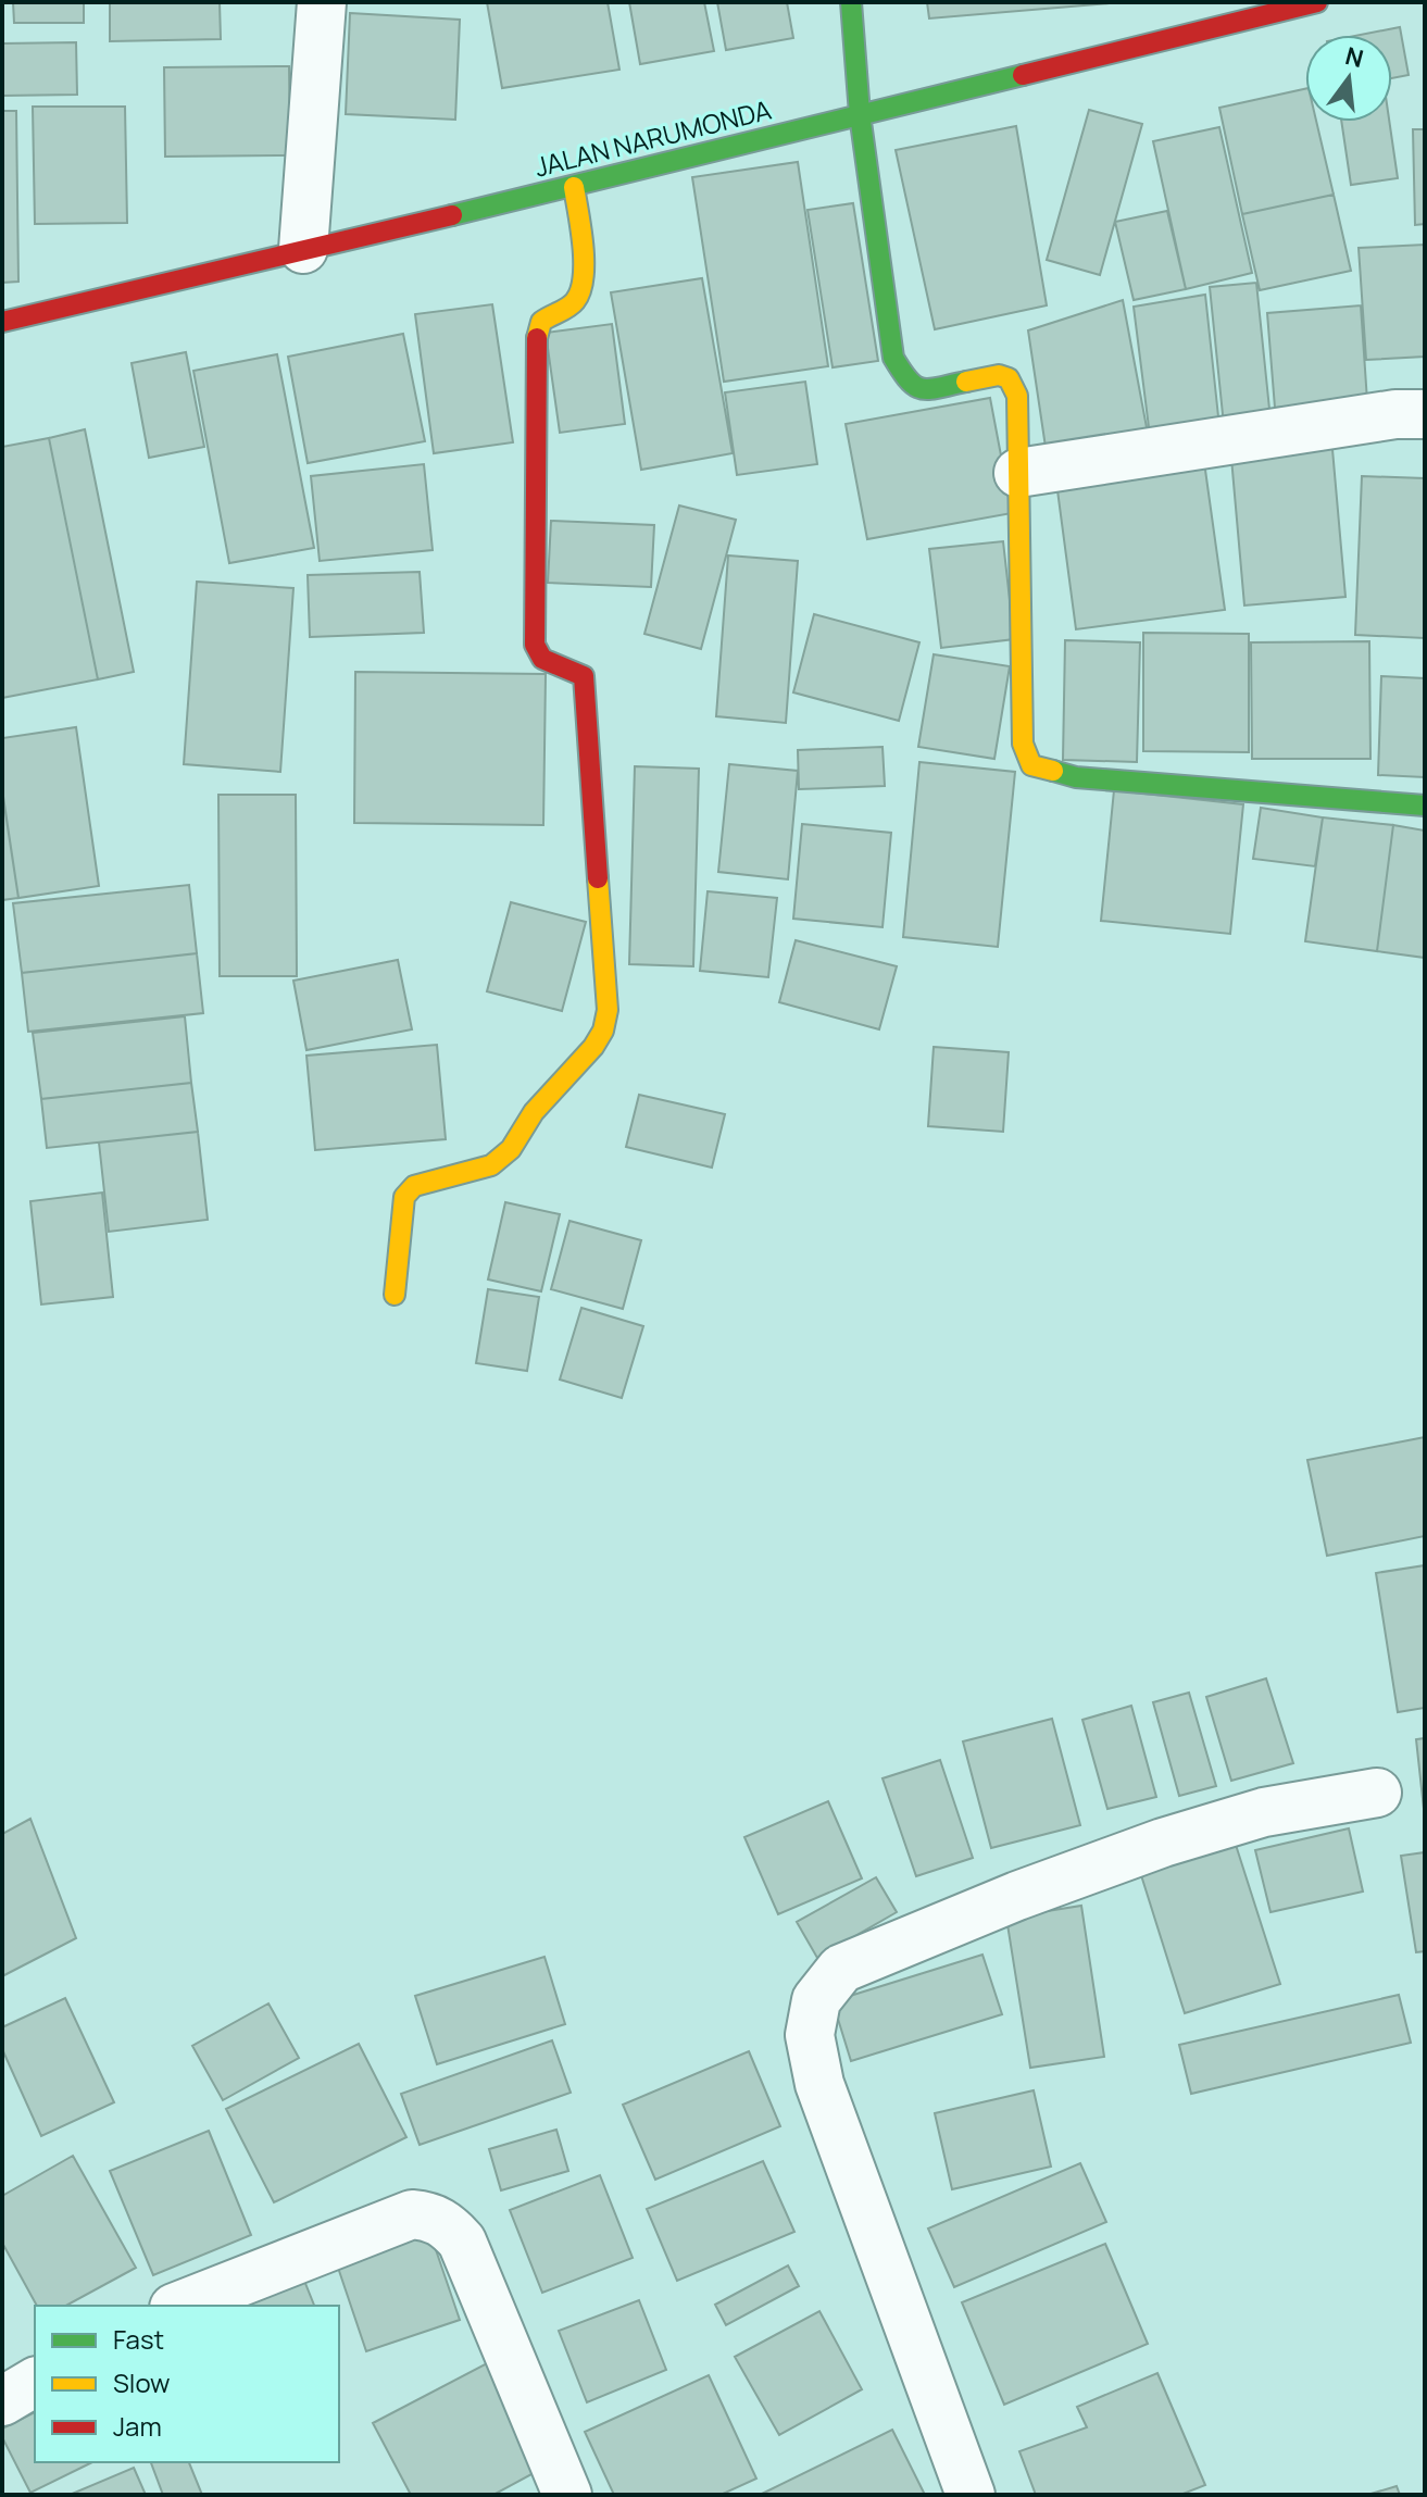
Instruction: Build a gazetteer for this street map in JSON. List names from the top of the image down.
{
  "streets": {
    "street": ["JALAN NARUMONDA"]
  },
  "legend": ["Fast", "Slow", "Jam"],
  "north": "top"
}
